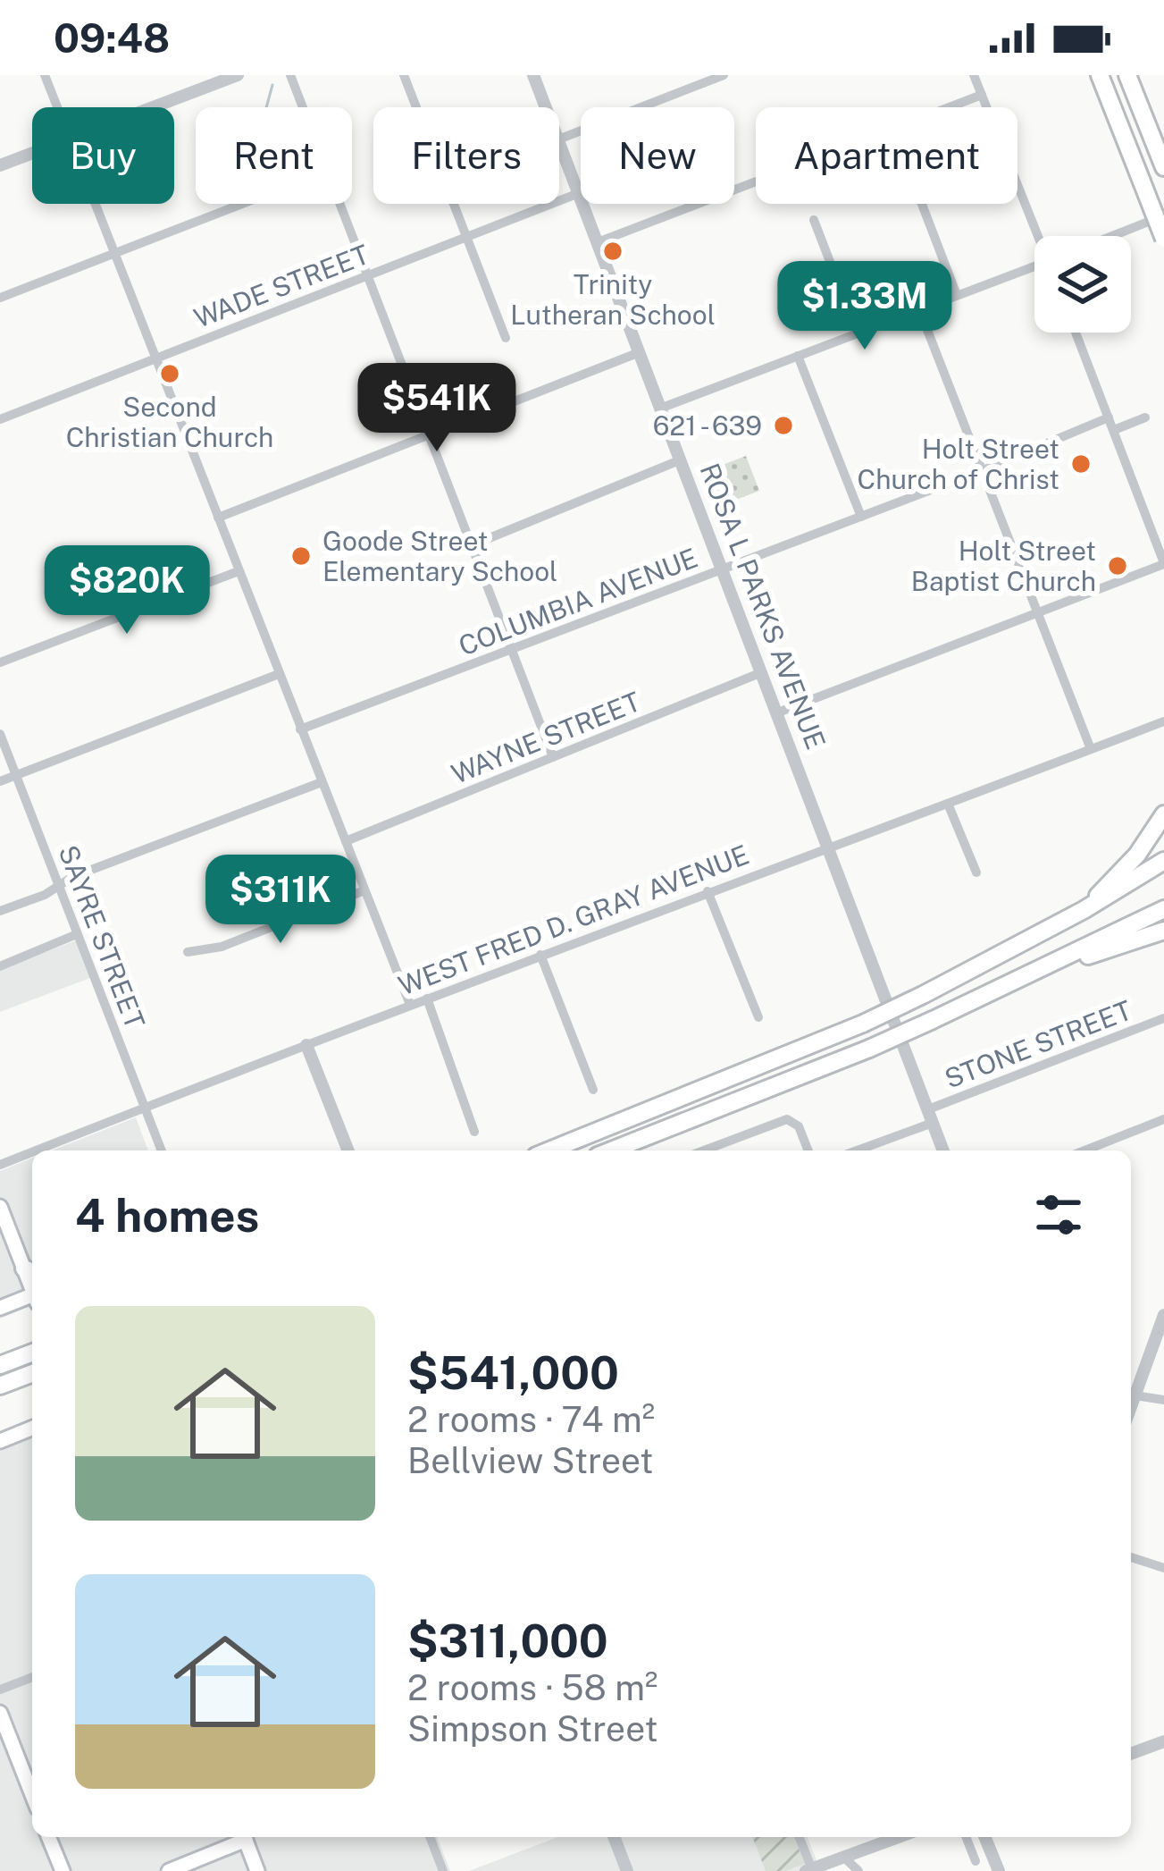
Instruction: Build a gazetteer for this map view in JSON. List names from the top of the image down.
{
  "streets": {
    "street": [
      "WADE STREET",
      "COLUMBIA AVENUE",
      "ROSA L PARKS AVENUE",
      "WAYNE STREET",
      "WEST FRED D. GRAY AVENUE",
      "SAYRE STREET",
      "STONE STREET"
    ]
  },
  "crossings": [
    ["WADE STREET", "ROSA L PARKS AVENUE"],
    ["COLUMBIA AVENUE", "ROSA L PARKS AVENUE"],
    ["ROSA L PARKS AVENUE", "WAYNE STREET"],
    ["ROSA L PARKS AVENUE", "WEST FRED D. GRAY AVENUE"],
    ["ROSA L PARKS AVENUE", "STONE STREET"],
    ["WEST FRED D. GRAY AVENUE", "SAYRE STREET"]
  ],
  "places": [
    "Trinity Lutheran School",
    "Second Christian Church",
    "621 - 639",
    "Holt Street Church of Christ",
    "Goode Street Elementary School",
    "Holt Street Baptist Church"
  ],
  "page": {
    "status": "09:48",
    "chip": [
      "Buy",
      "Rent",
      "Filters",
      "New",
      "Apartment"
    ],
    "price": [
      "$1.33M",
      "$541K",
      "$820K",
      "$311K"
    ],
    "heading": "4 homes",
    "list": [
      {
        "name": "$541,000",
        "note": "2 rooms · 74 m² · Bellview Street"
      },
      {
        "name": "$311,000",
        "note": "2 rooms · 58 m² · Simpson Street"
      }
    ]
  }
}
